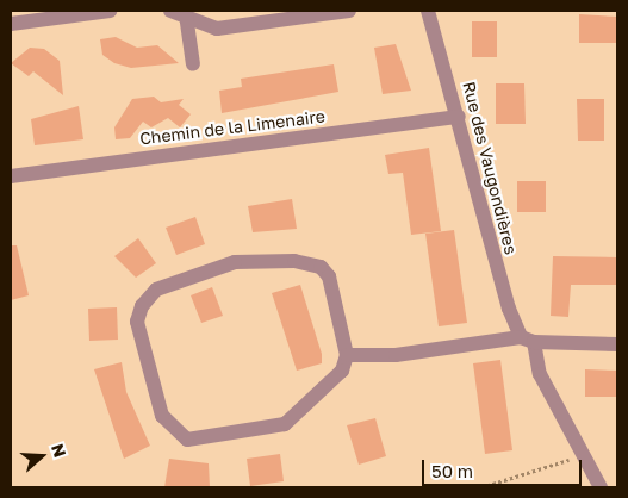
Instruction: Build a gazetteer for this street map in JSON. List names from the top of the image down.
{
  "streets": {
    "street": ["Chemin de la Limenaire", "Rue des Vaugondières"]
  },
  "crossings": [
    ["Chemin de la Limenaire", "Rue des Vaugondières"]
  ],
  "scale_bar": "50 m",
  "north": "right"
}
